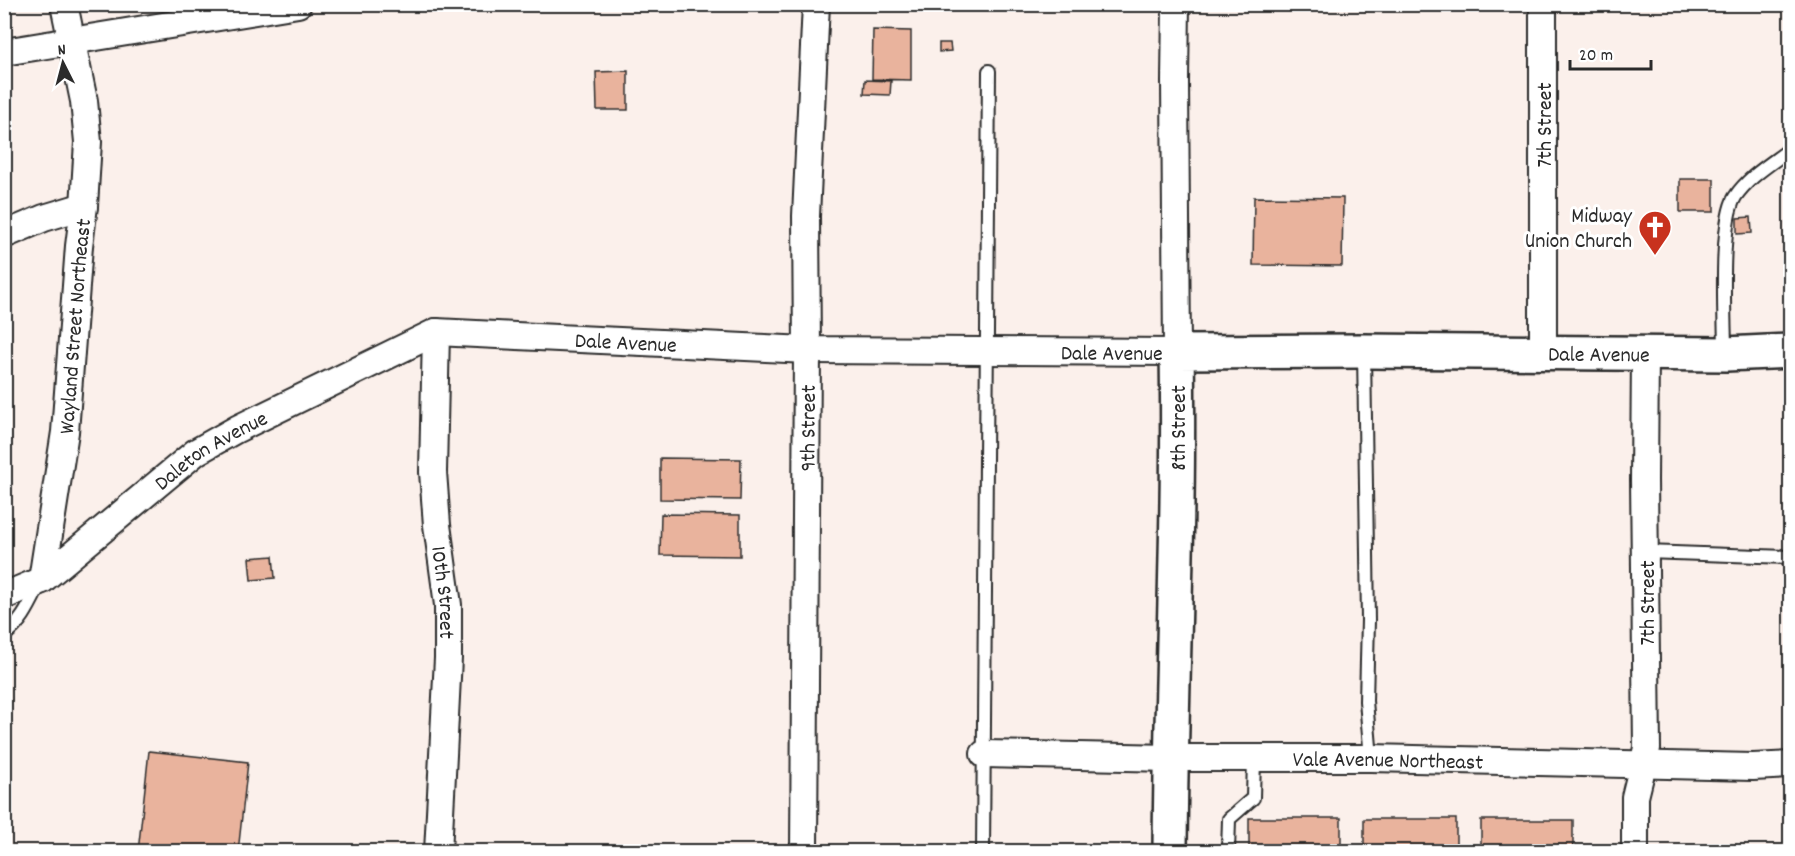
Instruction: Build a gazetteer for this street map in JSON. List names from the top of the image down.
{
  "streets": {
    "street": [
      "7th Street",
      "Wayland Street Northeast",
      "Dale Avenue",
      "9th Street",
      "8th Street",
      "Daleton Avenue",
      "10th Street",
      "Vale Avenue Northeast"
    ]
  },
  "crossings": [
    ["7th Street", "Dale Avenue"],
    ["7th Street", "Vale Avenue Northeast"],
    ["Wayland Street Northeast", "Daleton Avenue"],
    ["Dale Avenue", "9th Street"],
    ["Dale Avenue", "8th Street"],
    ["Dale Avenue", "Daleton Avenue"],
    ["Dale Avenue", "10th Street"],
    ["8th Street", "Vale Avenue Northeast"],
    ["Daleton Avenue", "10th Street"]
  ],
  "places": {
    "church": ["Midway Union Church"]
  },
  "scale_bar": "20 m",
  "north": "top"
}
